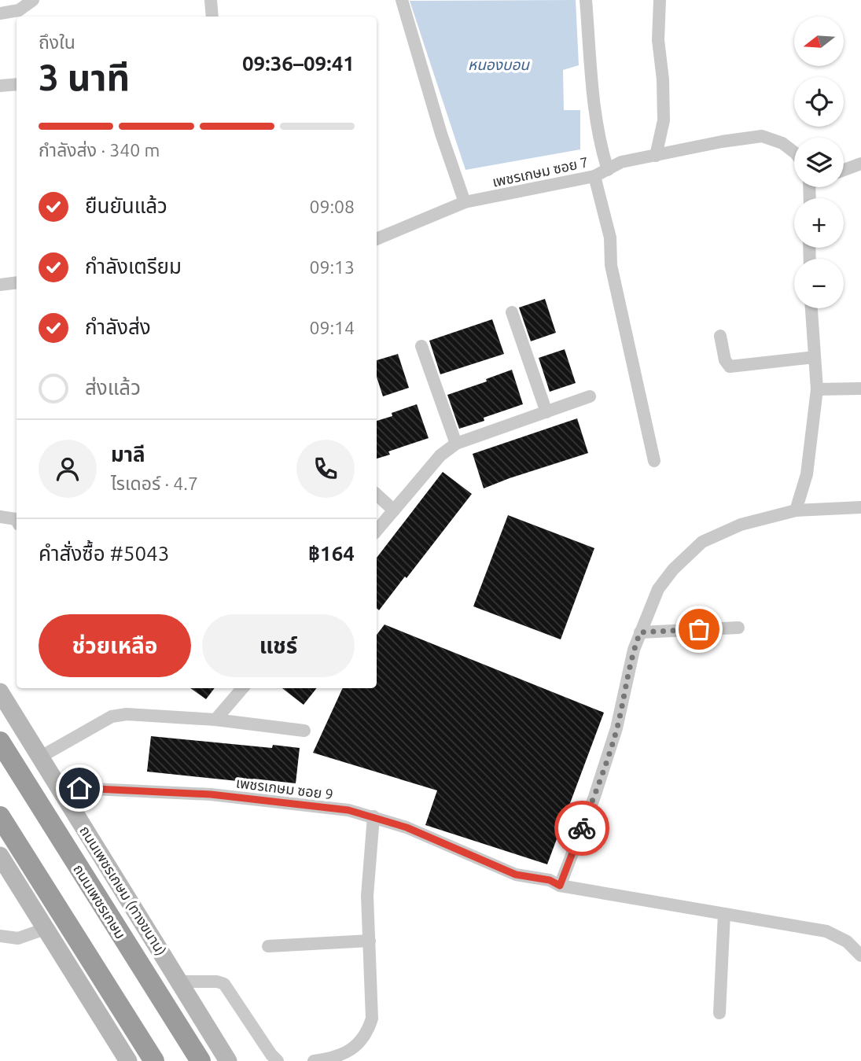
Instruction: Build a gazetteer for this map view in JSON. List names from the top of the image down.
{
  "streets": {
    "highway": ["ถนนเพชรเกษม"],
    "main road": ["ถนนเพชรเกษม (ทางขนาน)"],
    "street": ["เพชรเกษม ซอย 7", "เพชรเกษม ซอย 9"]
  },
  "crossings": [
    ["เพชรเกษม ซอย 9", "ถนนเพชรเกษม (ทางขนาน)"]
  ],
  "water": ["หนองบอน"],
  "north": "left",
  "page": {
    "map_buttons": ["+", "−"],
    "heading": ["3 นาที", "ถึงใน", "09:36–09:41"],
    "panel": [
      "มาลี",
      "ไรเดอร์ · 4.7",
      "คำสั่งซื้อ #5043",
      "฿164"
    ],
    "bar": "กำลังส่ง · 340 m",
    "list": [
      ["ยืนยันแล้ว", "09:08"],
      ["กำลังเตรียม", "09:13"],
      ["กำลังส่ง", "09:14"],
      "ส่งแล้ว"
    ],
    "buttons": ["ช่วยเหลือ", "แชร์"]
  }
}
